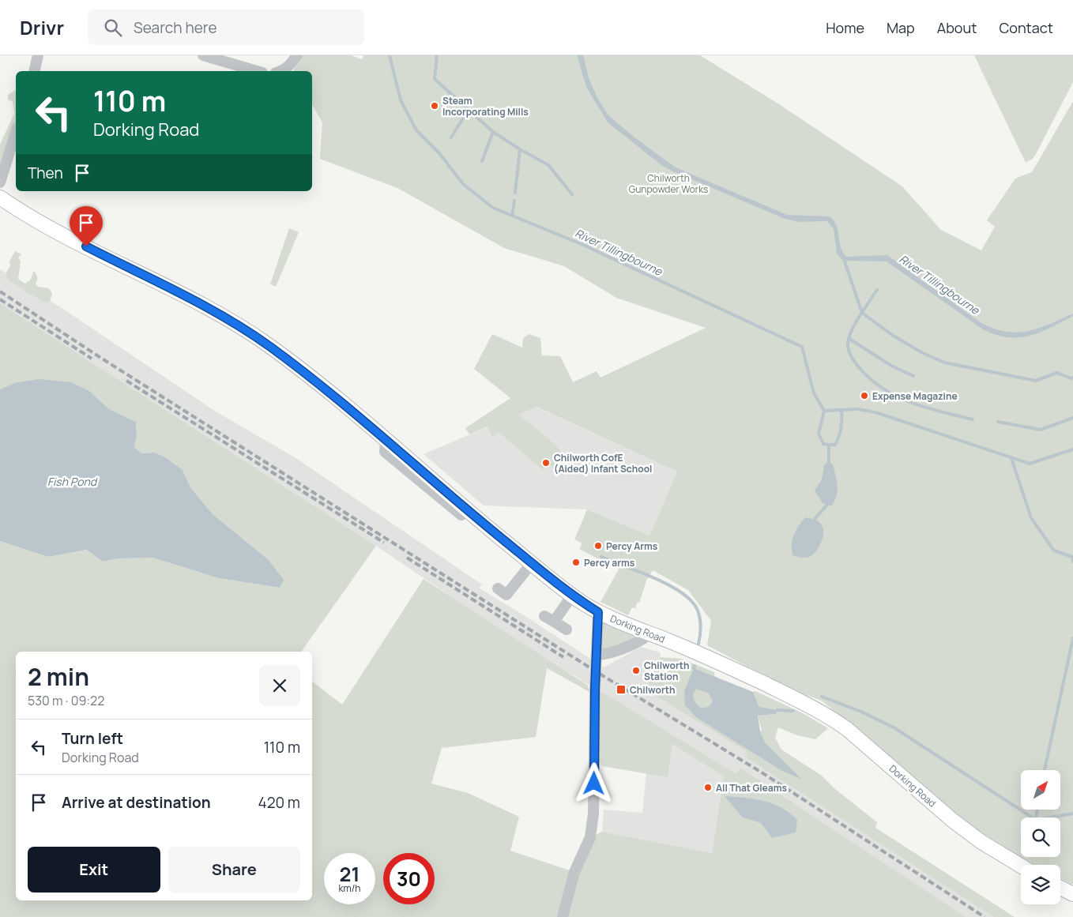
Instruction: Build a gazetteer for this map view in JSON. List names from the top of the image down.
{
  "streets": {
    "main road": ["Dorking Road"]
  },
  "water": ["River Tillingbourne", "Fish Pond"],
  "parks": ["Chilworth Gunpowder Works"],
  "places": {
    "other": [
      "Steam Incorporating Mills",
      "Expense Magazine",
      "Chilworth CofE (Aided) Infant School",
      "Percy Arms",
      "Percy arms",
      "Chilworth Station",
      "All That Gleams"
    ],
    "transit": ["Chilworth"]
  },
  "north": "top right",
  "page": {
    "header": "Drivr",
    "search": "Search here",
    "nav": [
      "Home",
      "Map",
      "About",
      "Contact"
    ],
    "turn": ["110 m", "Dorking Road"],
    "then": "Then",
    "heading": ["2 min", "530 m · 09:22"],
    "list": [
      {
        "name": "Turn left",
        "note": "Dorking Road",
        "value": "110 m"
      },
      {
        "name": "Arrive at destination",
        "value": "420 m"
      }
    ],
    "buttons": ["Exit", "Share"],
    "speed": "21 km/h",
    "limit": "30"
  }
}
